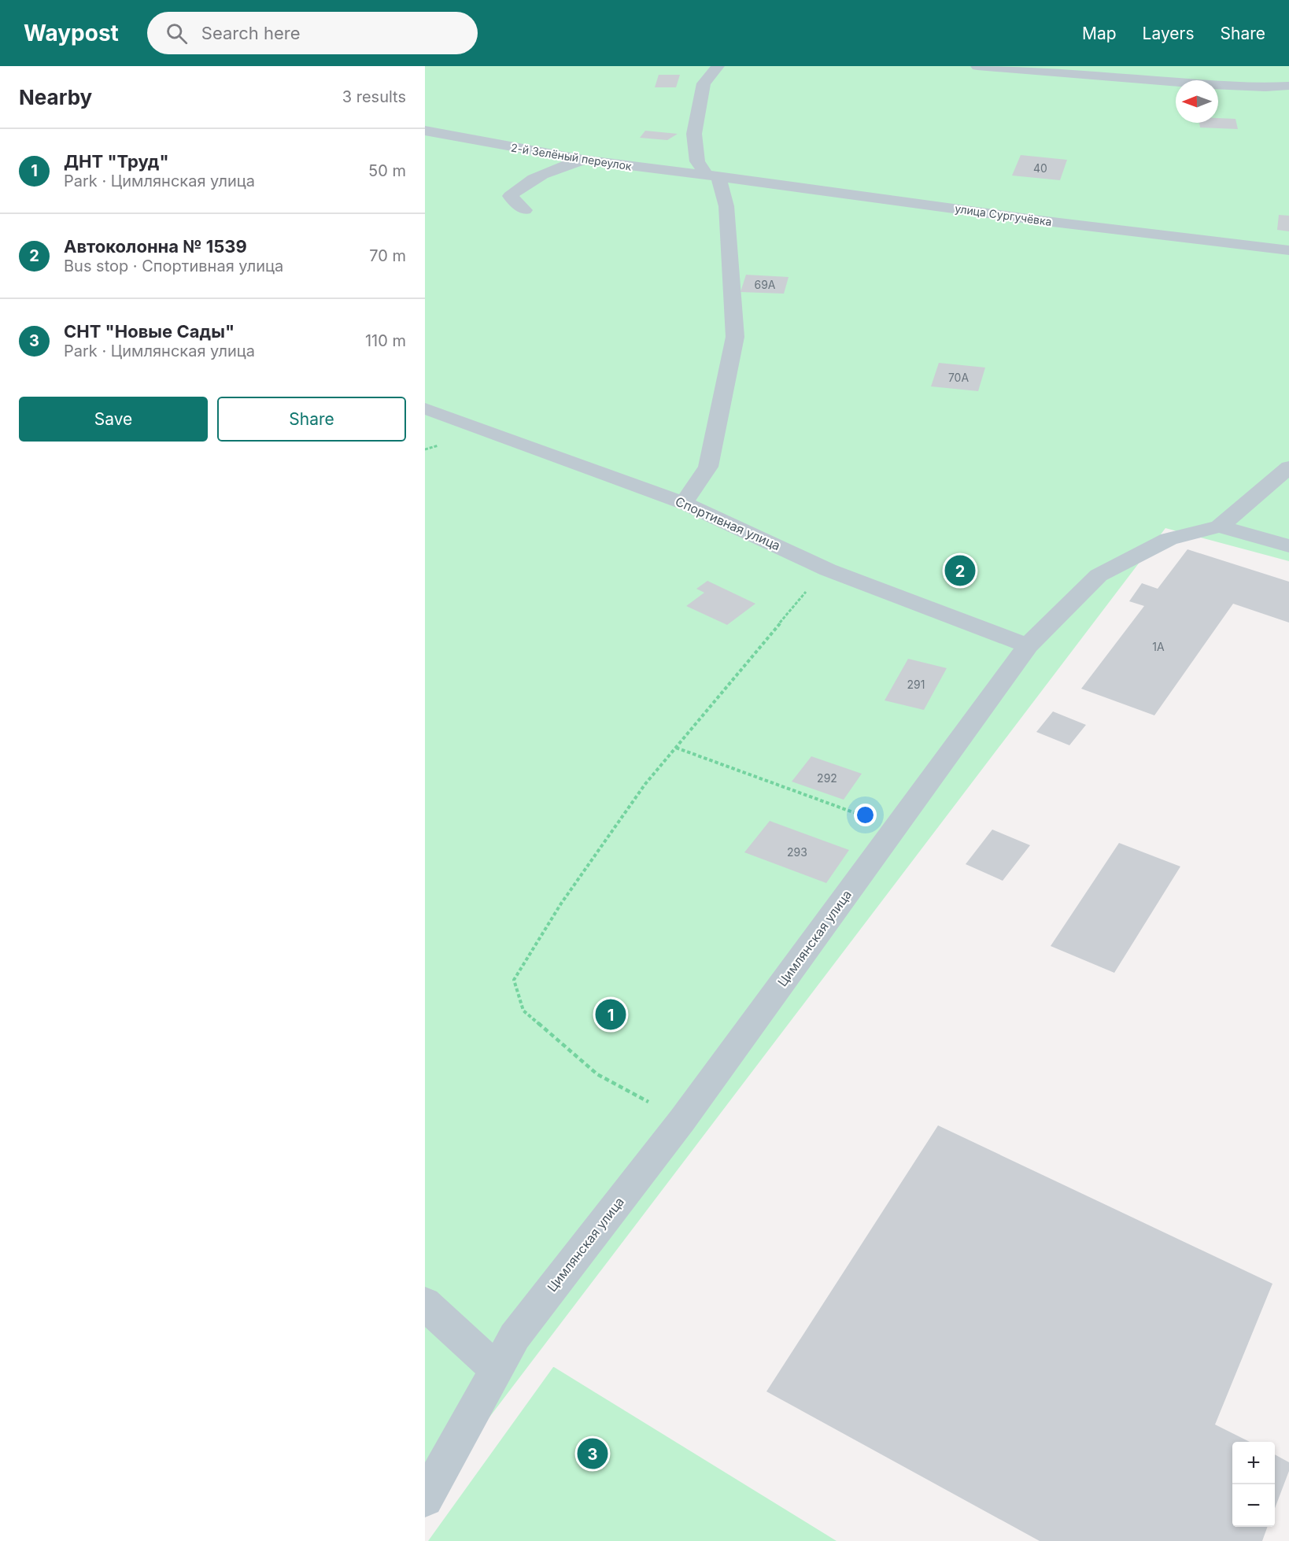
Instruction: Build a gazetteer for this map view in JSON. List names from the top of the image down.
{
  "streets": {
    "street": [
      "2-й Зелёный переулок",
      "улица Сургучёвка",
      "Спортивная улица",
      "Цимлянская улица"
    ]
  },
  "crossings": [
    ["2-й Зелёный переулок", "улица Сургучёвка"],
    ["Спортивная улица", "Цимлянская улица"]
  ],
  "house_numbers": [
    "40",
    "69А",
    "70А",
    "1А",
    "291",
    "292",
    "293"
  ],
  "north": "left",
  "page": {
    "header": "Waypost",
    "search": "Search here",
    "nav": ["Map", "Layers", "Share"],
    "heading": ["Nearby", "3 results"],
    "list": [
      {
        "mark": "1",
        "name": "ДНТ \"Труд\"",
        "note": "Park · Цимлянская улица",
        "value": "50 m"
      },
      {
        "mark": "2",
        "name": "Автоколонна № 1539",
        "note": "Bus stop · Спортивная улица",
        "value": "70 m"
      },
      {
        "mark": "3",
        "name": "СНТ \"Новые Сады\"",
        "note": "Park · Цимлянская улица",
        "value": "110 m"
      }
    ],
    "buttons": ["Save", "Share"],
    "pins": ["2", "1", "3"],
    "map_buttons": ["+", "−"]
  }
}
